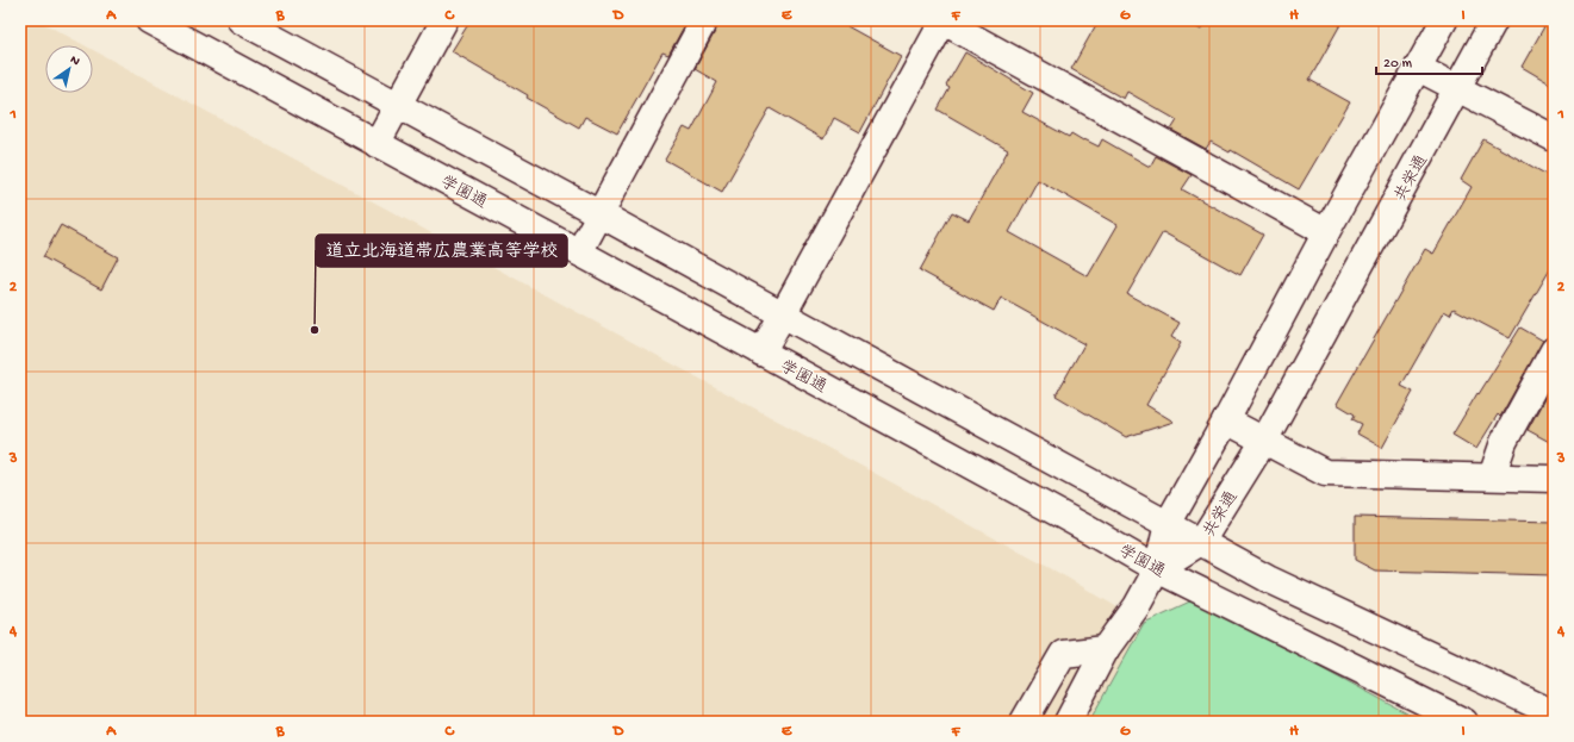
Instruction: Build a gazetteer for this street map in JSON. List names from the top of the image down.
{
  "streets": {
    "street": ["共栄通", "学園通"]
  },
  "crossings": [
    ["共栄通", "学園通"]
  ],
  "places": ["道立北海道帯広農業高等学校"],
  "scale_bar": "20 m",
  "north": "top right",
  "grid": {
    "columns": [
      "A",
      "B",
      "C",
      "D",
      "E",
      "F",
      "G",
      "H",
      "I"
    ],
    "rows": [
      "1",
      "2",
      "3",
      "4"
    ]
  }
}
